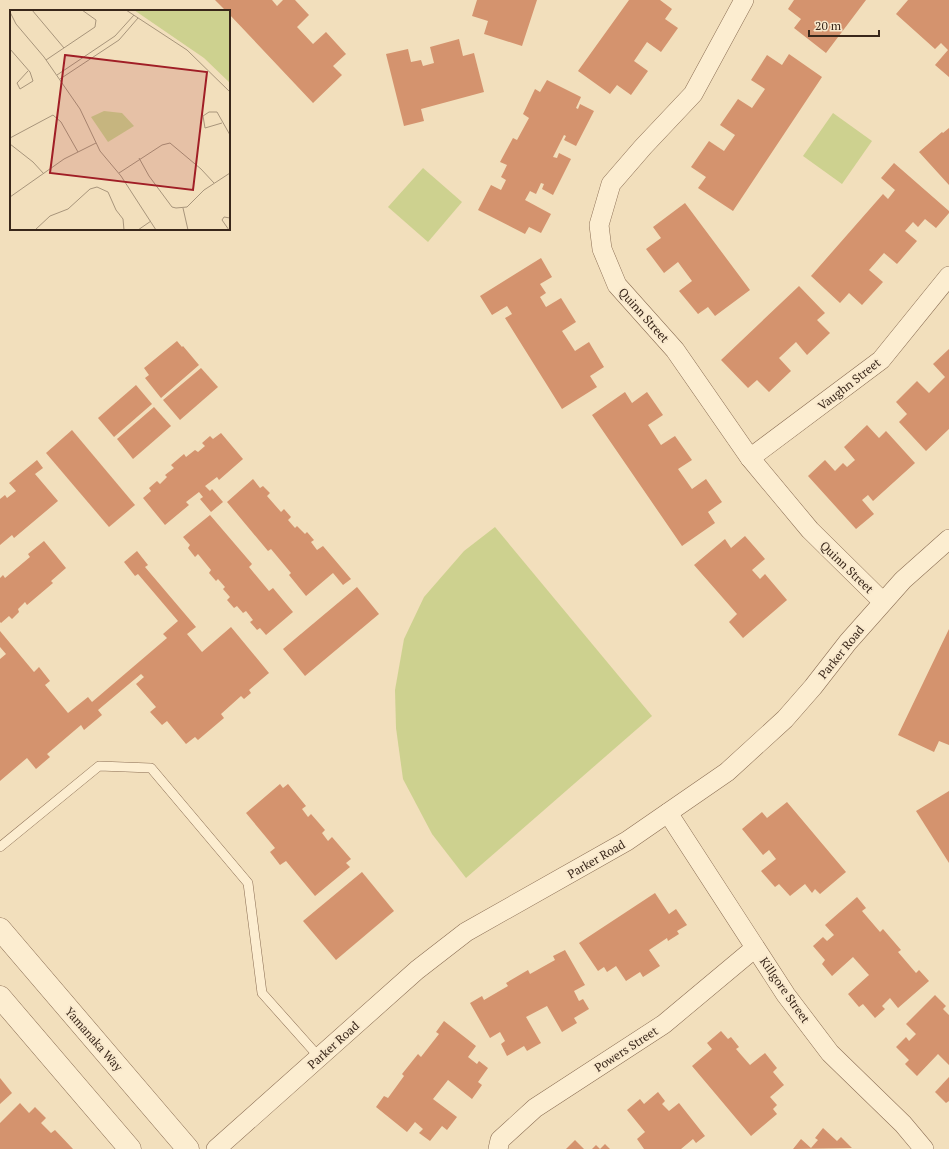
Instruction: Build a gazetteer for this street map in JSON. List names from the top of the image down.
{
  "streets": {
    "street": [
      "Quinn Street",
      "Vaughn Street",
      "Parker Road",
      "Killgore Street",
      "Yamanaka Way",
      "Powers Street"
    ]
  },
  "crossings": [
    ["Quinn Street", "Vaughn Street"],
    ["Quinn Street", "Parker Road"],
    ["Parker Road", "Killgore Street"],
    ["Killgore Street", "Powers Street"]
  ],
  "scale_bar": "20 m"
}
